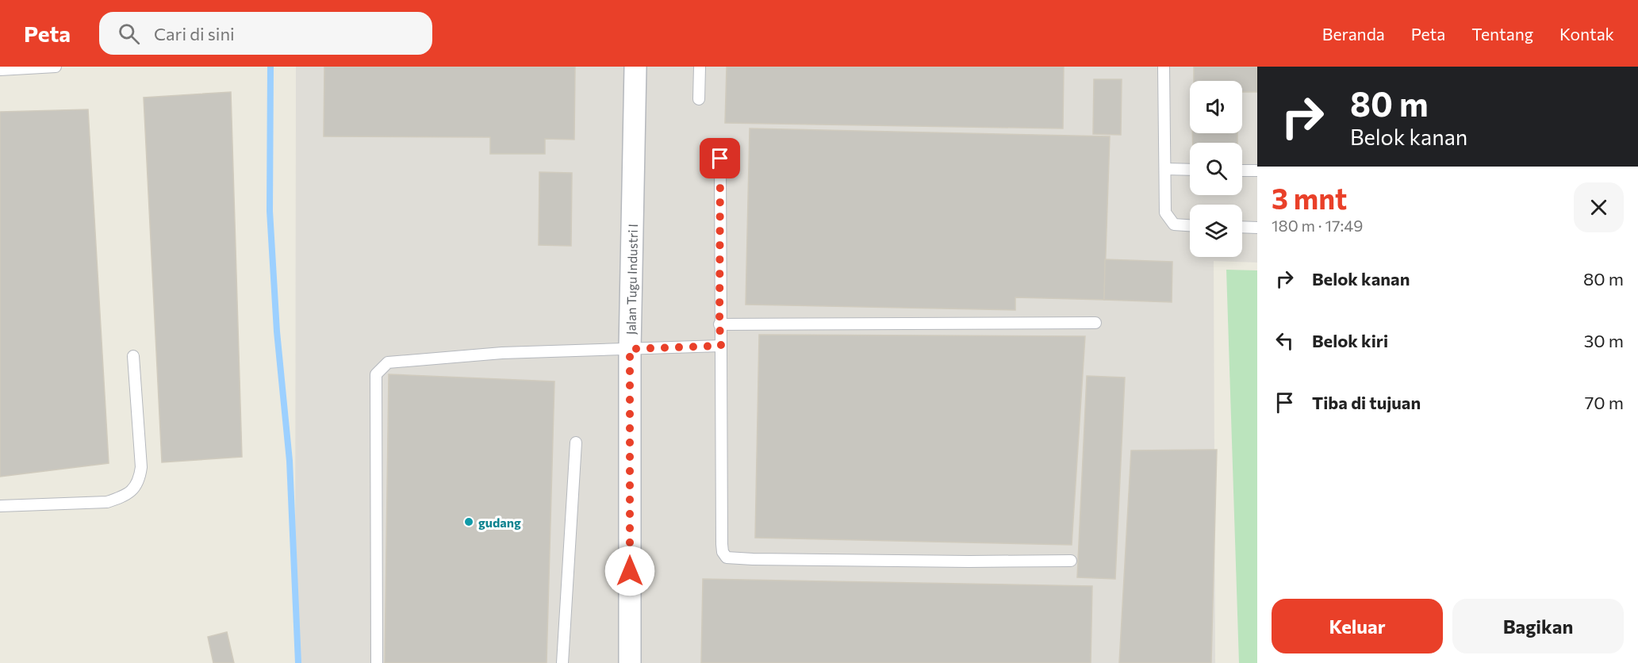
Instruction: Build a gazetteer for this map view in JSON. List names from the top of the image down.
{
  "streets": {
    "street": ["Jalan Tugu Industri I"]
  },
  "places": ["gudang"],
  "page": {
    "header": "Peta",
    "search": "Cari di sini",
    "nav": [
      "Beranda",
      "Peta",
      "Tentang",
      "Kontak"
    ],
    "turn": ["80 m", "Belok kanan"],
    "heading": ["3 mnt", "180 m · 17:49"],
    "list": [
      {
        "name": "Belok kanan",
        "value": "80 m"
      },
      {
        "name": "Belok kiri",
        "value": "30 m"
      },
      {
        "name": "Tiba di tujuan",
        "value": "70 m"
      }
    ],
    "buttons": ["Keluar", "Bagikan"]
  }
}
